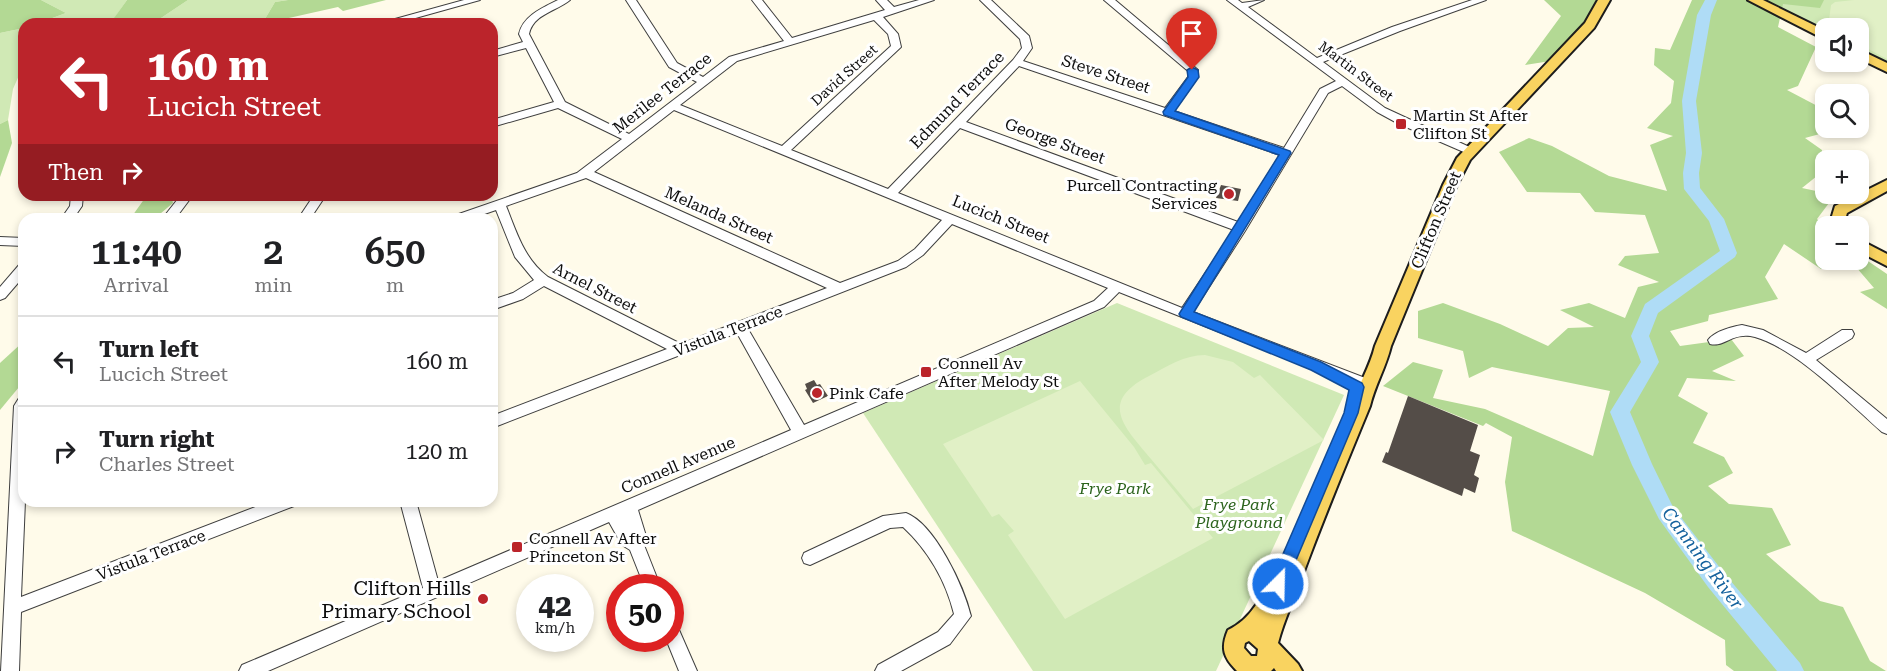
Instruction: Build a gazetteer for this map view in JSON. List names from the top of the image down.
{
  "streets": {
    "main road": ["Clifton Street"],
    "street": [
      "Martin Street",
      "Steve Street",
      "David Street",
      "Merilee Terrace",
      "Edmund Terrace",
      "George Street",
      "Melanda Street",
      "Lucich Street",
      "Arnel Street",
      "Vistula Terrace",
      "Connell Avenue"
    ]
  },
  "crossings": [
    ["Martin Street", "Clifton Street"],
    ["Steve Street", "Edmund Terrace"],
    ["David Street", "Merilee Terrace"],
    ["David Street", "Lucich Street"],
    ["Merilee Terrace", "Melanda Street"],
    ["Merilee Terrace", "Lucich Street"],
    ["Merilee Terrace", "Arnel Street"],
    ["Edmund Terrace", "George Street"],
    ["Edmund Terrace", "Lucich Street"],
    ["Melanda Street", "Vistula Terrace"],
    ["Lucich Street", "Clifton Street"],
    ["Lucich Street", "Vistula Terrace"],
    ["Lucich Street", "Connell Avenue"],
    ["Arnel Street", "Vistula Terrace"]
  ],
  "water": ["Canning River"],
  "parks": ["Frye Park", "Frye Park Playground"],
  "places": {
    "transit": ["Martin St After Clifton St", "Connell Av After Melody St", "Connell Av After Princeton St"],
    "other": ["Purcell Contracting Services", "Pink Cafe", "Clifton Hills Primary School"]
  },
  "page": {
    "map_buttons": ["+", "−"],
    "turn": ["160 m", "Lucich Street"],
    "then": "Then",
    "eta": [
      "11:40",
      "Arrival",
      "2",
      "min",
      "650",
      "m"
    ],
    "list": [
      {
        "name": "Turn left",
        "note": "Lucich Street",
        "value": "160 m"
      },
      {
        "name": "Turn right",
        "note": "Charles Street",
        "value": "120 m"
      }
    ],
    "speed": "42 km/h",
    "limit": "50"
  }
}
